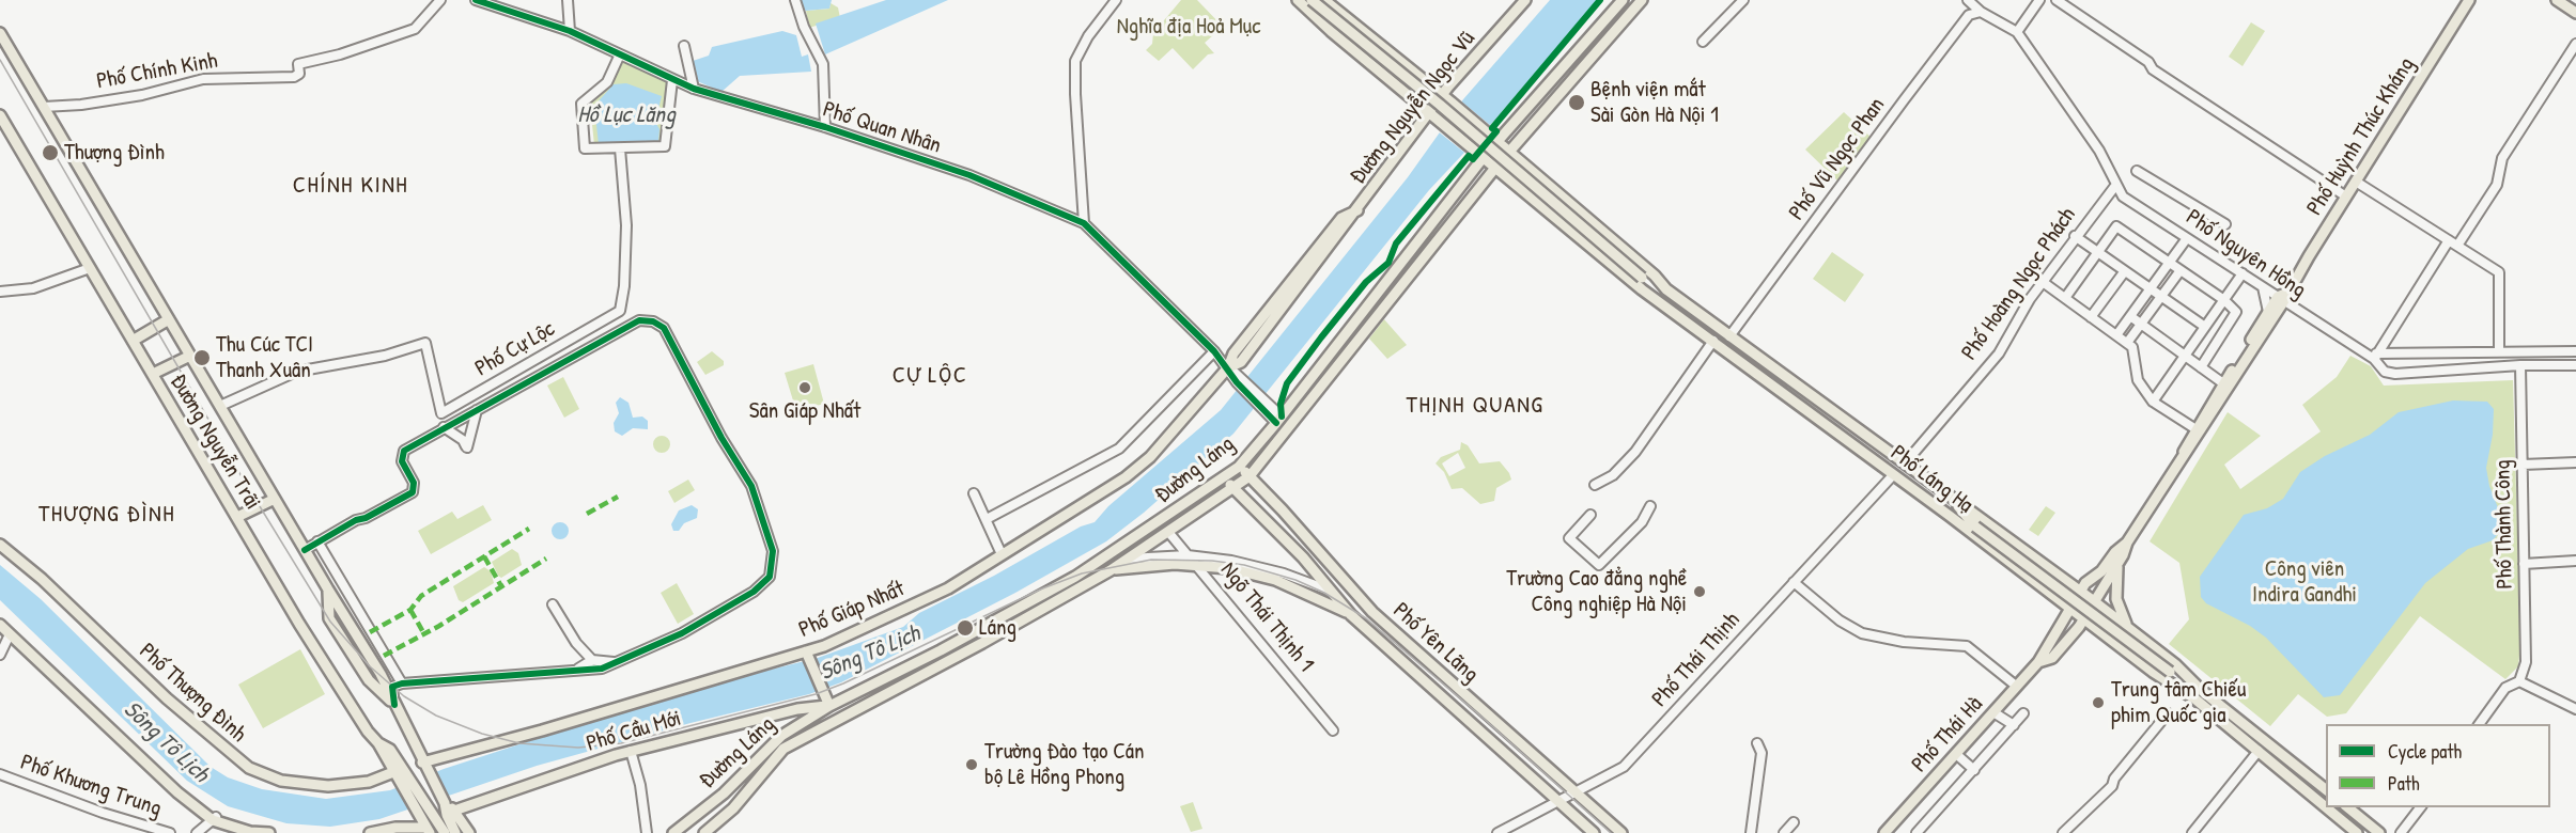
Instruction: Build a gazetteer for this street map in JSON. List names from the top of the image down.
{
  "streets": {
    "main road": [
      "Đường Nguyễn Ngọc Vũ",
      "Phố Huỳnh Thúc Kháng",
      "Đường Nguyễn Trãi",
      "Đường Láng",
      "Phố Láng Hạ",
      "Phố Giáp Nhất",
      "Phố Yên Lãng",
      "Phố Thượng Đình",
      "Phố Cầu Mới",
      "Phố Thái Hà"
    ],
    "street": [
      "Phố Chính Kinh",
      "Phố Quan Nhân",
      "Phố Vũ Ngọc Phan",
      "Phố Nguyên Hồng",
      "Phố Hoàng Ngọc Phách",
      "Phố Cự Lộc",
      "Phố Thành Công",
      "Ngõ Thái Thịnh 1",
      "Phố Thái Thịnh",
      "Phố Khương Trung"
    ]
  },
  "crossings": [
    ["Phố Chính Kinh", "Đường Nguyễn Trãi"],
    ["Đường Nguyễn Ngọc Vũ", "Phố Quan Nhân"],
    ["Đường Nguyễn Ngọc Vũ", "Phố Láng Hạ"],
    ["Đường Nguyễn Ngọc Vũ", "Phố Giáp Nhất"],
    ["Phố Quan Nhân", "Đường Láng"],
    ["Phố Quan Nhân", "Phố Giáp Nhất"],
    ["Phố Huỳnh Thúc Kháng", "Phố Nguyên Hồng"],
    ["Phố Huỳnh Thúc Kháng", "Phố Láng Hạ"],
    ["Phố Huỳnh Thúc Kháng", "Phố Thái Hà"],
    ["Phố Vũ Ngọc Phan", "Phố Nguyên Hồng"],
    ["Phố Vũ Ngọc Phan", "Phố Láng Hạ"],
    ["Phố Nguyên Hồng", "Phố Hoàng Ngọc Phách"],
    ["Phố Nguyên Hồng", "Phố Thành Công"],
    ["Phố Hoàng Ngọc Phách", "Phố Láng Hạ"],
    ["Phố Cự Lộc", "Đường Nguyễn Trãi"],
    ["Đường Nguyễn Trãi", "Phố Giáp Nhất"],
    ["Đường Nguyễn Trãi", "Phố Thượng Đình"],
    ["Đường Láng", "Phố Láng Hạ"],
    ["Đường Láng", "Ngõ Thái Thịnh 1"],
    ["Đường Láng", "Phố Yên Lãng"],
    ["Đường Láng", "Phố Cầu Mới"],
    ["Phố Láng Hạ", "Phố Thái Thịnh"],
    ["Phố Láng Hạ", "Phố Thái Hà"],
    ["Phố Yên Lãng", "Phố Thái Thịnh"]
  ],
  "districts": [
    "CHÍNH KINH",
    "CỰ LỘC",
    "THỊNH QUANG",
    "THƯỢNG ĐÌNH"
  ],
  "water": ["Hồ Lục Lăng", "Sông Tô Lịch"],
  "parks": ["Nghĩa địa Hoả Mục", "Công viên Indira Gandhi"],
  "places": [
    "Bệnh viện mắt Sài Gòn Hà Nội 1",
    "Thượng Đình",
    "Thu Cúc TCI Thanh Xuân",
    "Sân Giáp Nhất",
    "Trường Cao đẳng nghề Công nghiệp Hà Nội",
    "Láng",
    "Trung tâm Chiếu phim Quốc gia",
    "Trường Đào tạo Cán bộ Lê Hồng Phong"
  ],
  "legend": ["Cycle path", "Path"]
}
